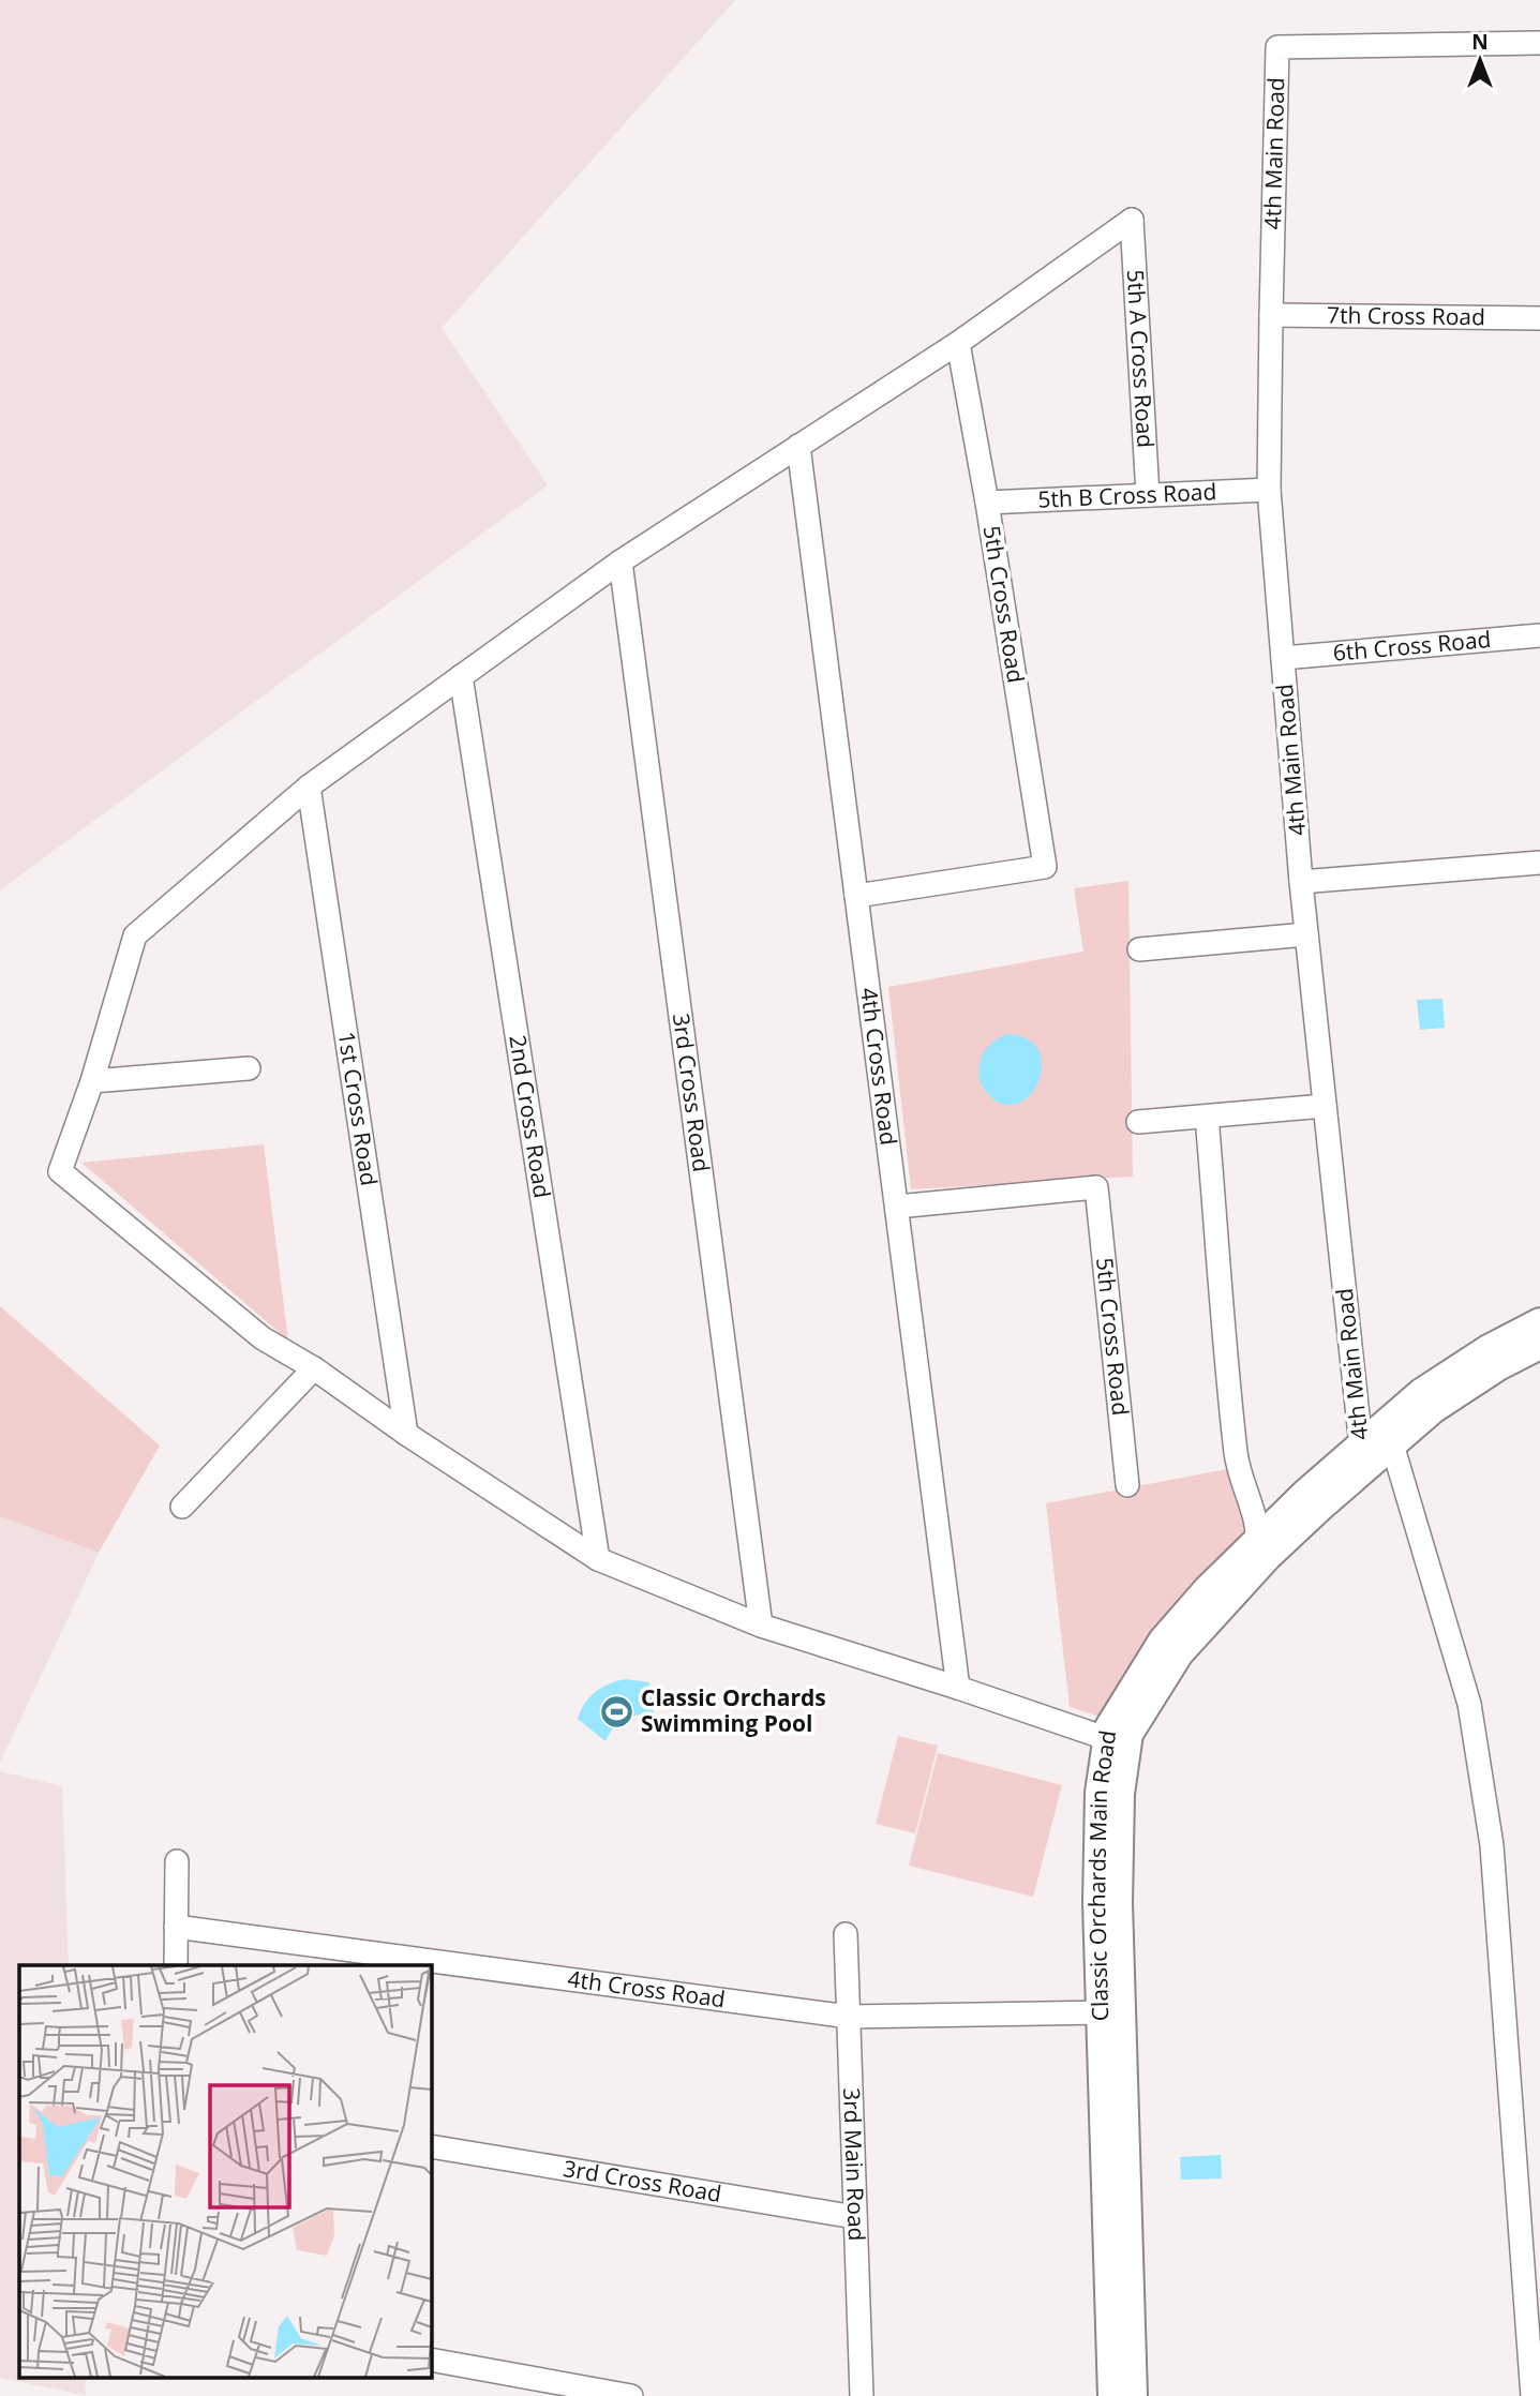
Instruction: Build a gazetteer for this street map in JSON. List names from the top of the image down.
{
  "streets": {
    "street": [
      "4th Main Road",
      "7th Cross Road",
      "5th A Cross Road",
      "5th B Cross Road",
      "5th Cross Road",
      "6th Cross Road",
      "4th Cross Road",
      "3rd Cross Road",
      "1st Cross Road",
      "2nd Cross Road",
      "Classic Orchards Main Road",
      "3rd Main Road"
    ]
  },
  "crossings": [
    ["4th Main Road", "7th Cross Road"],
    ["4th Main Road", "5th B Cross Road"],
    ["4th Main Road", "6th Cross Road"],
    ["4th Main Road", "Classic Orchards Main Road"],
    ["5th A Cross Road", "5th B Cross Road"],
    ["5th A Cross Road", "5th Cross Road"],
    ["5th B Cross Road", "5th Cross Road"],
    ["5th Cross Road", "4th Cross Road"],
    ["4th Cross Road", "Classic Orchards Main Road"],
    ["4th Cross Road", "3rd Main Road"],
    ["3rd Cross Road", "3rd Main Road"]
  ],
  "places": {
    "sports": ["Classic Orchards Swimming Pool"]
  },
  "north": "top"
}
